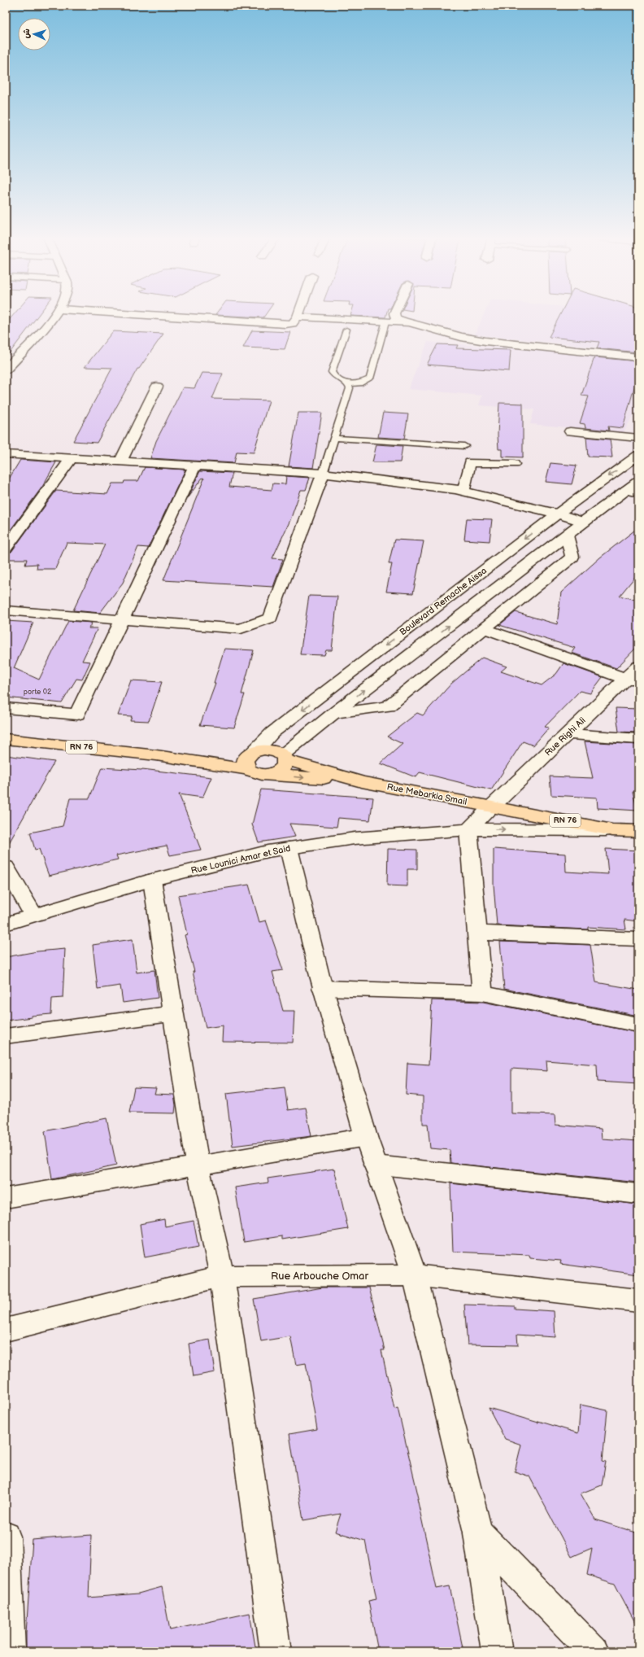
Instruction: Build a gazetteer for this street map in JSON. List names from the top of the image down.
{
  "streets": {
    "main road": ["RN 76", "Rue Mebarkia Smail"],
    "street": [
      "Boulevard Remache Aissa",
      "Rue Righi Ali",
      "Rue Lounici Amar et Said",
      "Rue Arbouche Omar"
    ]
  },
  "crossings": [
    ["Boulevard Remache Aissa", "RN 76"],
    ["Rue Righi Ali", "RN 76"],
    ["Rue Righi Ali", "Rue Mebarkia Smail"],
    ["RN 76", "Rue Mebarkia Smail"],
    ["RN 76", "Rue Lounici Amar et Said"]
  ],
  "house_numbers": ["porte 02"],
  "north": "left"
}
